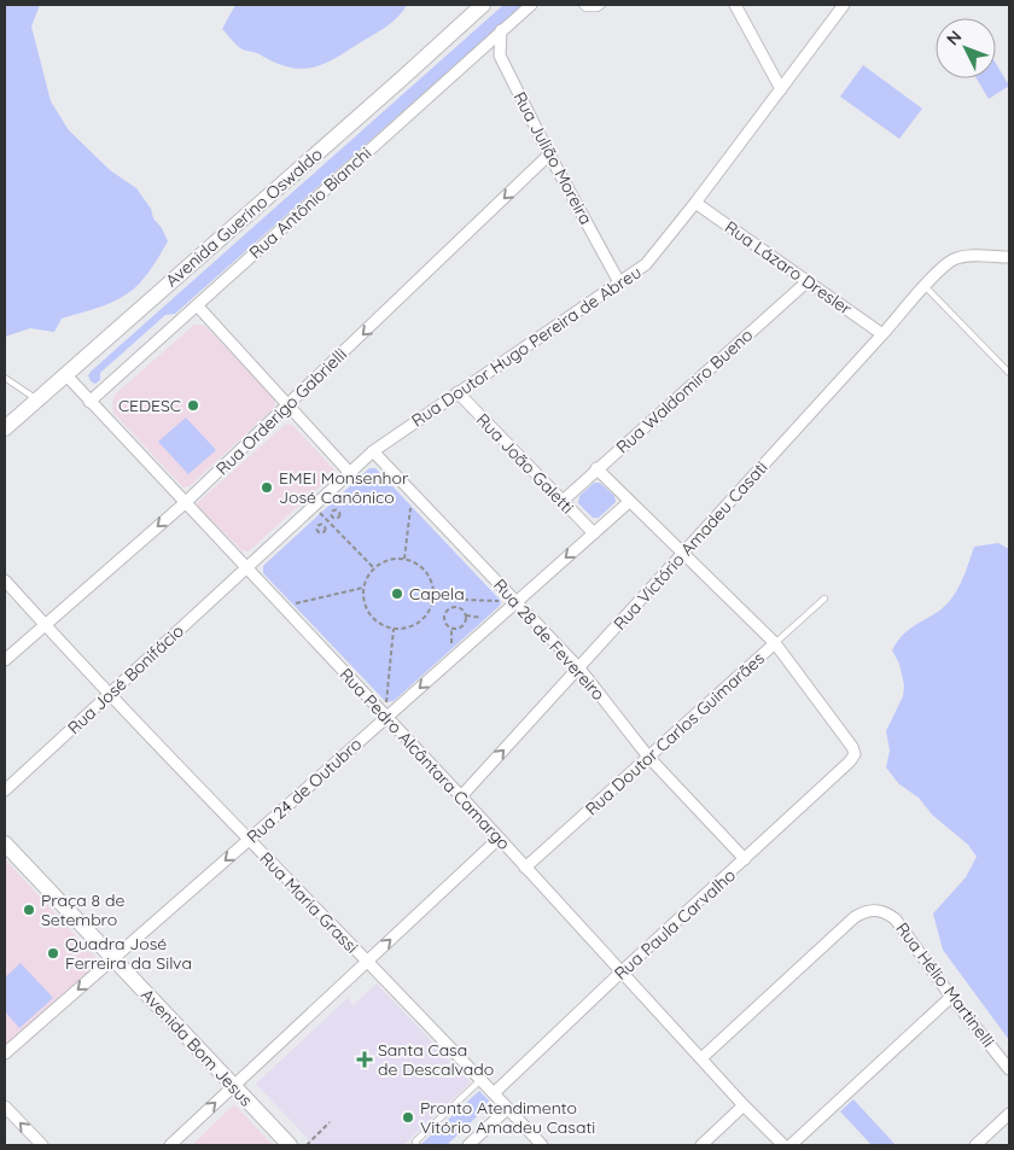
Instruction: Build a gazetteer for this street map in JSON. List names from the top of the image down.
{
  "streets": {
    "street": [
      "Rua Julião Moreira",
      "Rua Antônio Bianchi",
      "Avenida Guerino Oswaldo",
      "Rua Lázaro Dresler",
      "Rua Doutor Hugo Pereira de Abreu",
      "Rua Waldomiro Bueno",
      "Rua Orderigo Gabrielli",
      "Rua João Galetti",
      "Rua Victório Amadeu Casati",
      "Rua 28 de Fevereiro",
      "Rua José Bonifácio",
      "Rua Doutor Carlos Guimarães",
      "Rua Pedro Alcântara Camargo",
      "Rua 24 de Outubro",
      "Rua Maria Grassi",
      "Rua Paula Carvalho",
      "Rua Hélio Martinelli",
      "Avenida Bom Jesus"
    ]
  },
  "crossings": [
    ["Rua Julião Moreira", "Rua Antônio Bianchi"],
    ["Rua Julião Moreira", "Rua Doutor Hugo Pereira de Abreu"],
    ["Rua Julião Moreira", "Rua Orderigo Gabrielli"],
    ["Rua Antônio Bianchi", "Rua Pedro Alcântara Camargo"],
    ["Avenida Guerino Oswaldo", "Rua Pedro Alcântara Camargo"],
    ["Rua Lázaro Dresler", "Rua Doutor Hugo Pereira de Abreu"],
    ["Rua Lázaro Dresler", "Rua Waldomiro Bueno"],
    ["Rua Lázaro Dresler", "Rua Victório Amadeu Casati"],
    ["Rua Doutor Hugo Pereira de Abreu", "Rua João Galetti"],
    ["Rua Doutor Hugo Pereira de Abreu", "Rua 28 de Fevereiro"],
    ["Rua Doutor Hugo Pereira de Abreu", "Rua José Bonifácio"],
    ["Rua Waldomiro Bueno", "Rua João Galetti"],
    ["Rua Orderigo Gabrielli", "Rua Pedro Alcântara Camargo"],
    ["Rua Orderigo Gabrielli", "Rua Maria Grassi"],
    ["Rua João Galetti", "Rua 24 de Outubro"],
    ["Rua Victório Amadeu Casati", "Rua 28 de Fevereiro"],
    ["Rua Victório Amadeu Casati", "Rua Pedro Alcântara Camargo"],
    ["Rua 28 de Fevereiro", "Rua Doutor Carlos Guimarães"],
    ["Rua 28 de Fevereiro", "Rua 24 de Outubro"],
    ["Rua 28 de Fevereiro", "Rua Paula Carvalho"],
    ["Rua José Bonifácio", "Rua Pedro Alcântara Camargo"],
    ["Rua José Bonifácio", "Rua Maria Grassi"],
    ["Rua Doutor Carlos Guimarães", "Rua Pedro Alcântara Camargo"],
    ["Rua Doutor Carlos Guimarães", "Rua Paula Carvalho"],
    ["Rua Pedro Alcântara Camargo", "Rua 24 de Outubro"],
    ["Rua Pedro Alcântara Camargo", "Rua Paula Carvalho"],
    ["Rua Pedro Alcântara Camargo", "Rua Hélio Martinelli"],
    ["Rua 24 de Outubro", "Rua Maria Grassi"],
    ["Rua 24 de Outubro", "Avenida Bom Jesus"],
    ["Rua Maria Grassi", "Rua Paula Carvalho"]
  ],
  "one_way": ["Rua Orderigo Gabrielli", "Rua 24 de Outubro"],
  "places": {
    "other": [
      "CEDESC",
      "EMEI Monsenhor José Canônico",
      "Capela",
      "Praça 8 de Setembro",
      "Quadra José Ferreira da Silva",
      "Pronto Atendimento Vitório Amadeu Casati"
    ],
    "health": ["Santa Casa de Descalvado"]
  },
  "north": "top left"
}
